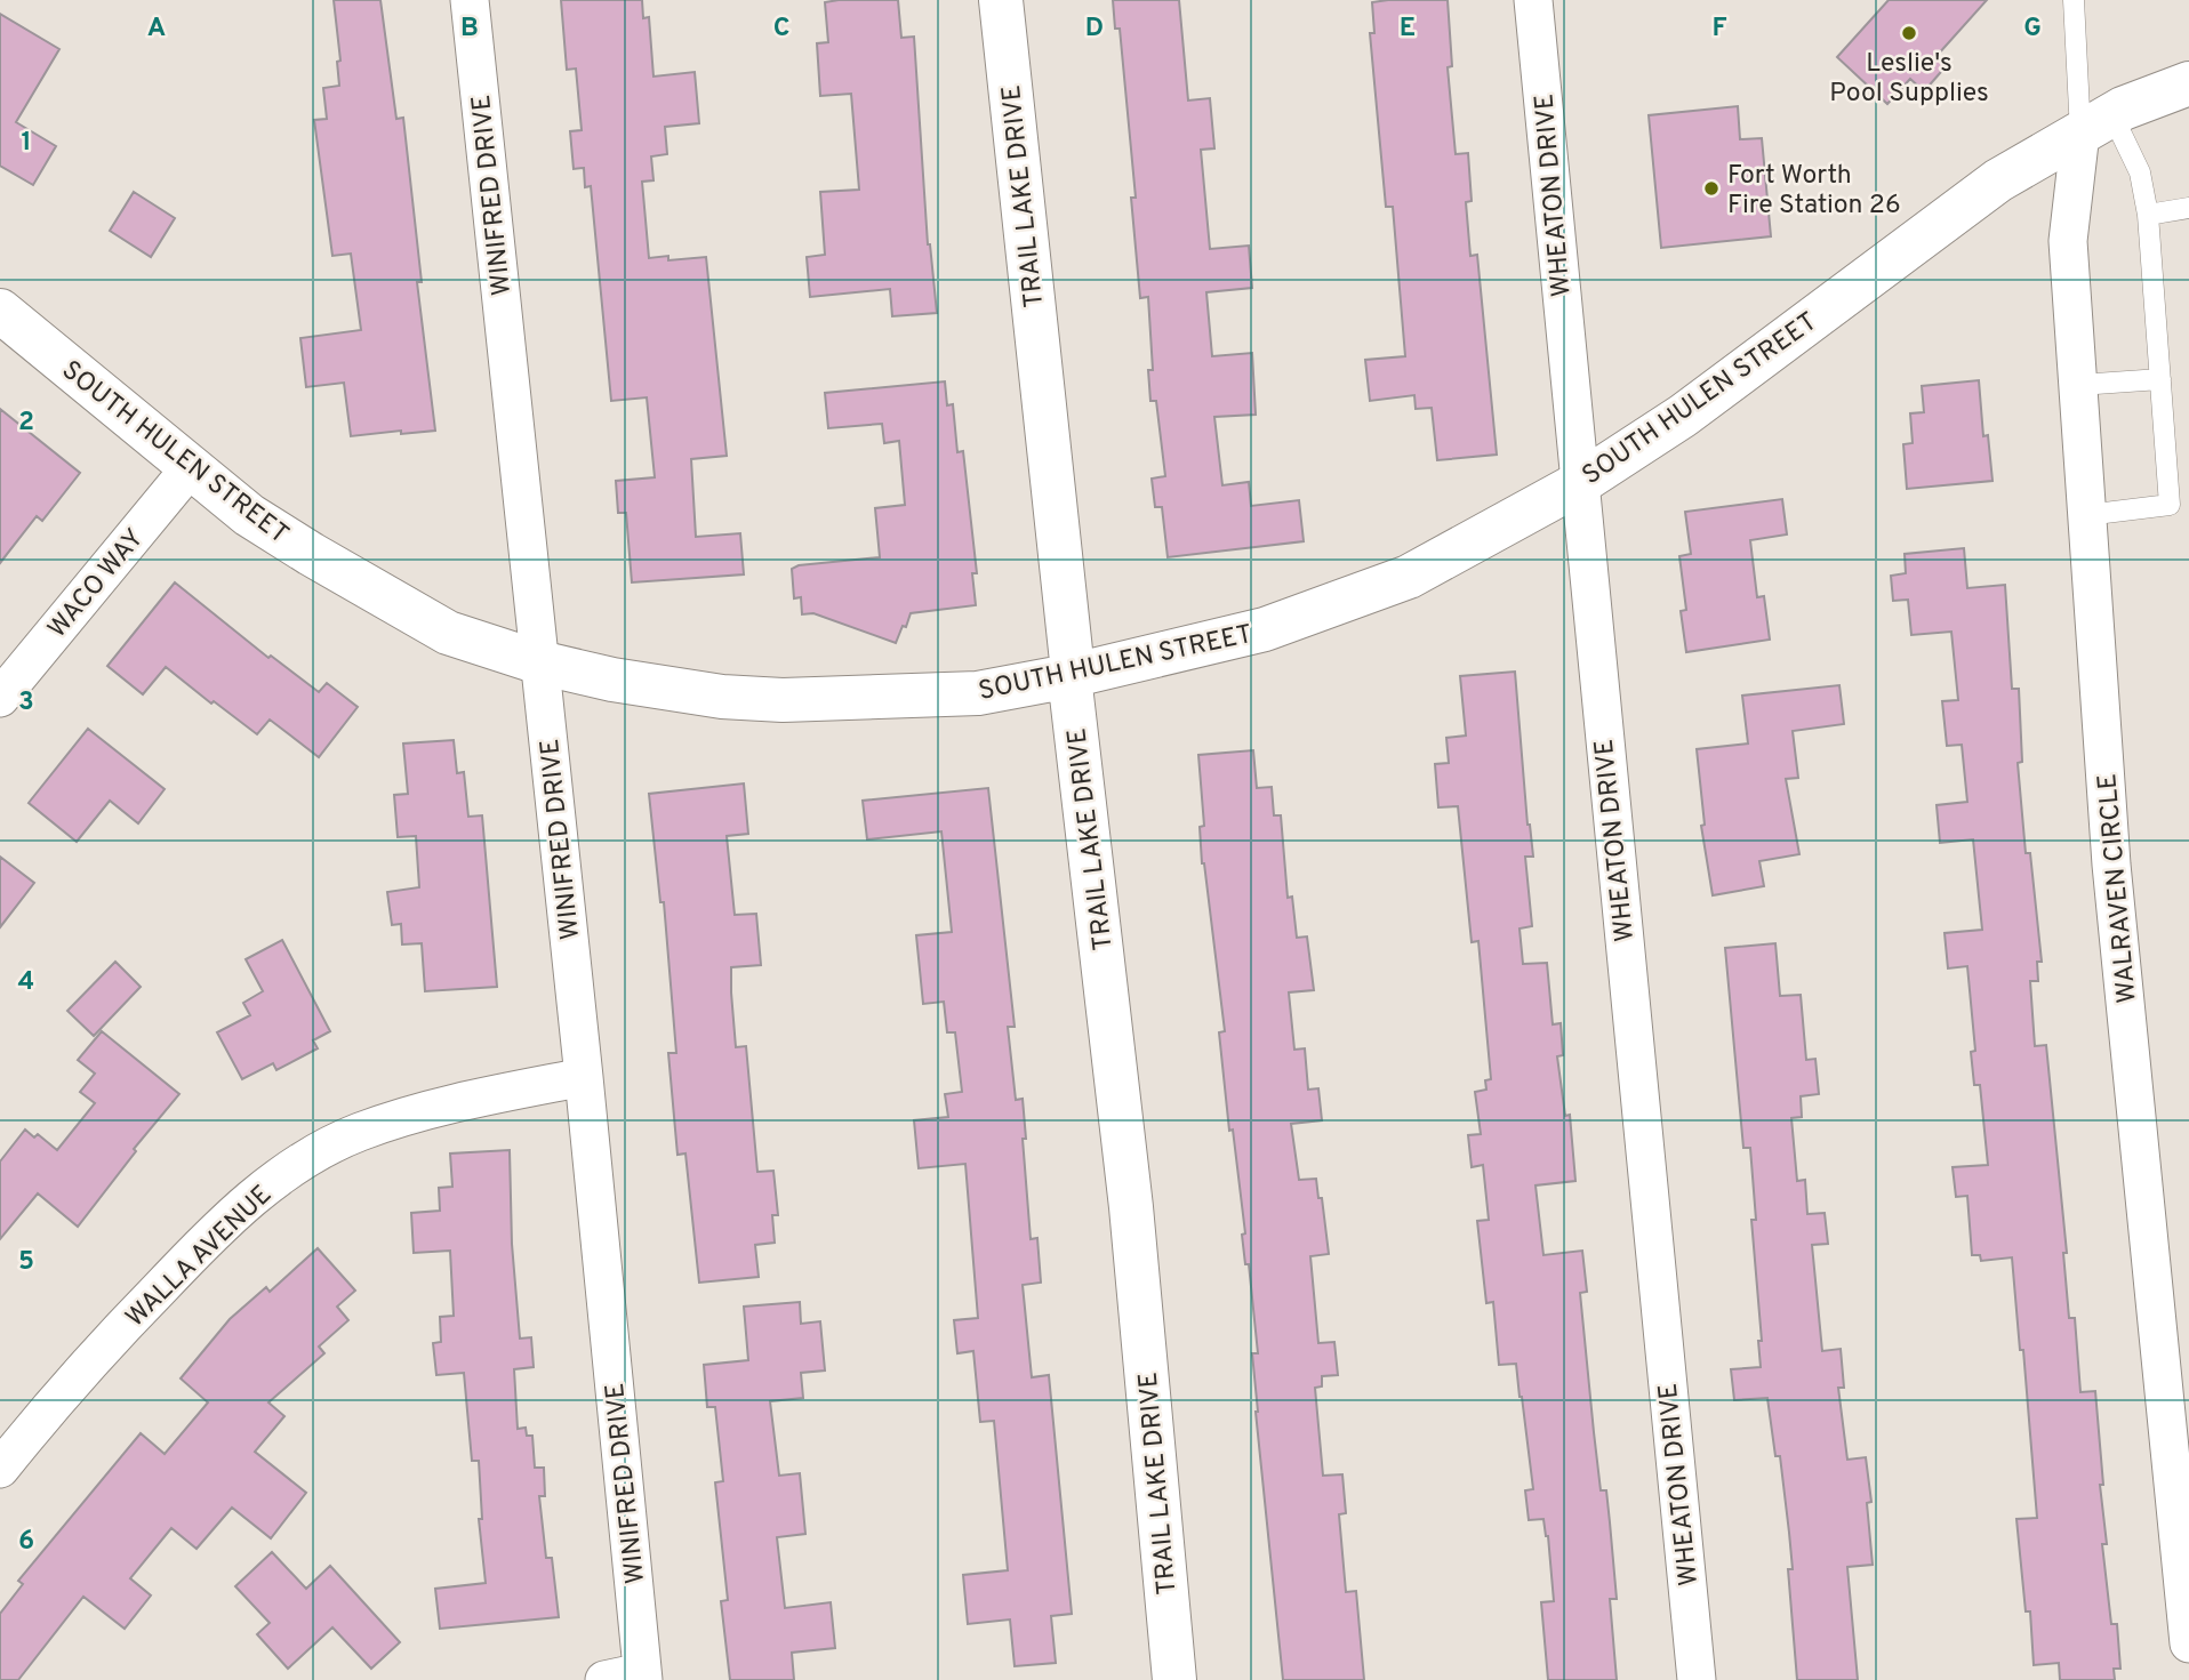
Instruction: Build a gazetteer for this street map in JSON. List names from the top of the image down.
{
  "streets": {
    "main road": ["TRAIL LAKE DRIVE", "SOUTH HULEN STREET"],
    "street": [
      "WINIFRED DRIVE",
      "WHEATON DRIVE",
      "WACO WAY",
      "WALRAVEN CIRCLE",
      "WALLA AVENUE"
    ]
  },
  "crossings": [
    ["WINIFRED DRIVE", "SOUTH HULEN STREET"],
    ["WINIFRED DRIVE", "WALLA AVENUE"],
    ["WHEATON DRIVE", "SOUTH HULEN STREET"],
    ["TRAIL LAKE DRIVE", "SOUTH HULEN STREET"],
    ["SOUTH HULEN STREET", "WACO WAY"],
    ["SOUTH HULEN STREET", "WALRAVEN CIRCLE"]
  ],
  "places": ["Leslie's Pool Supplies", "Fort Worth Fire Station 26"],
  "grid": {
    "columns": [
      "A",
      "B",
      "C",
      "D",
      "E",
      "F",
      "G"
    ],
    "rows": [
      "1",
      "2",
      "3",
      "4",
      "5",
      "6"
    ]
  }
}
